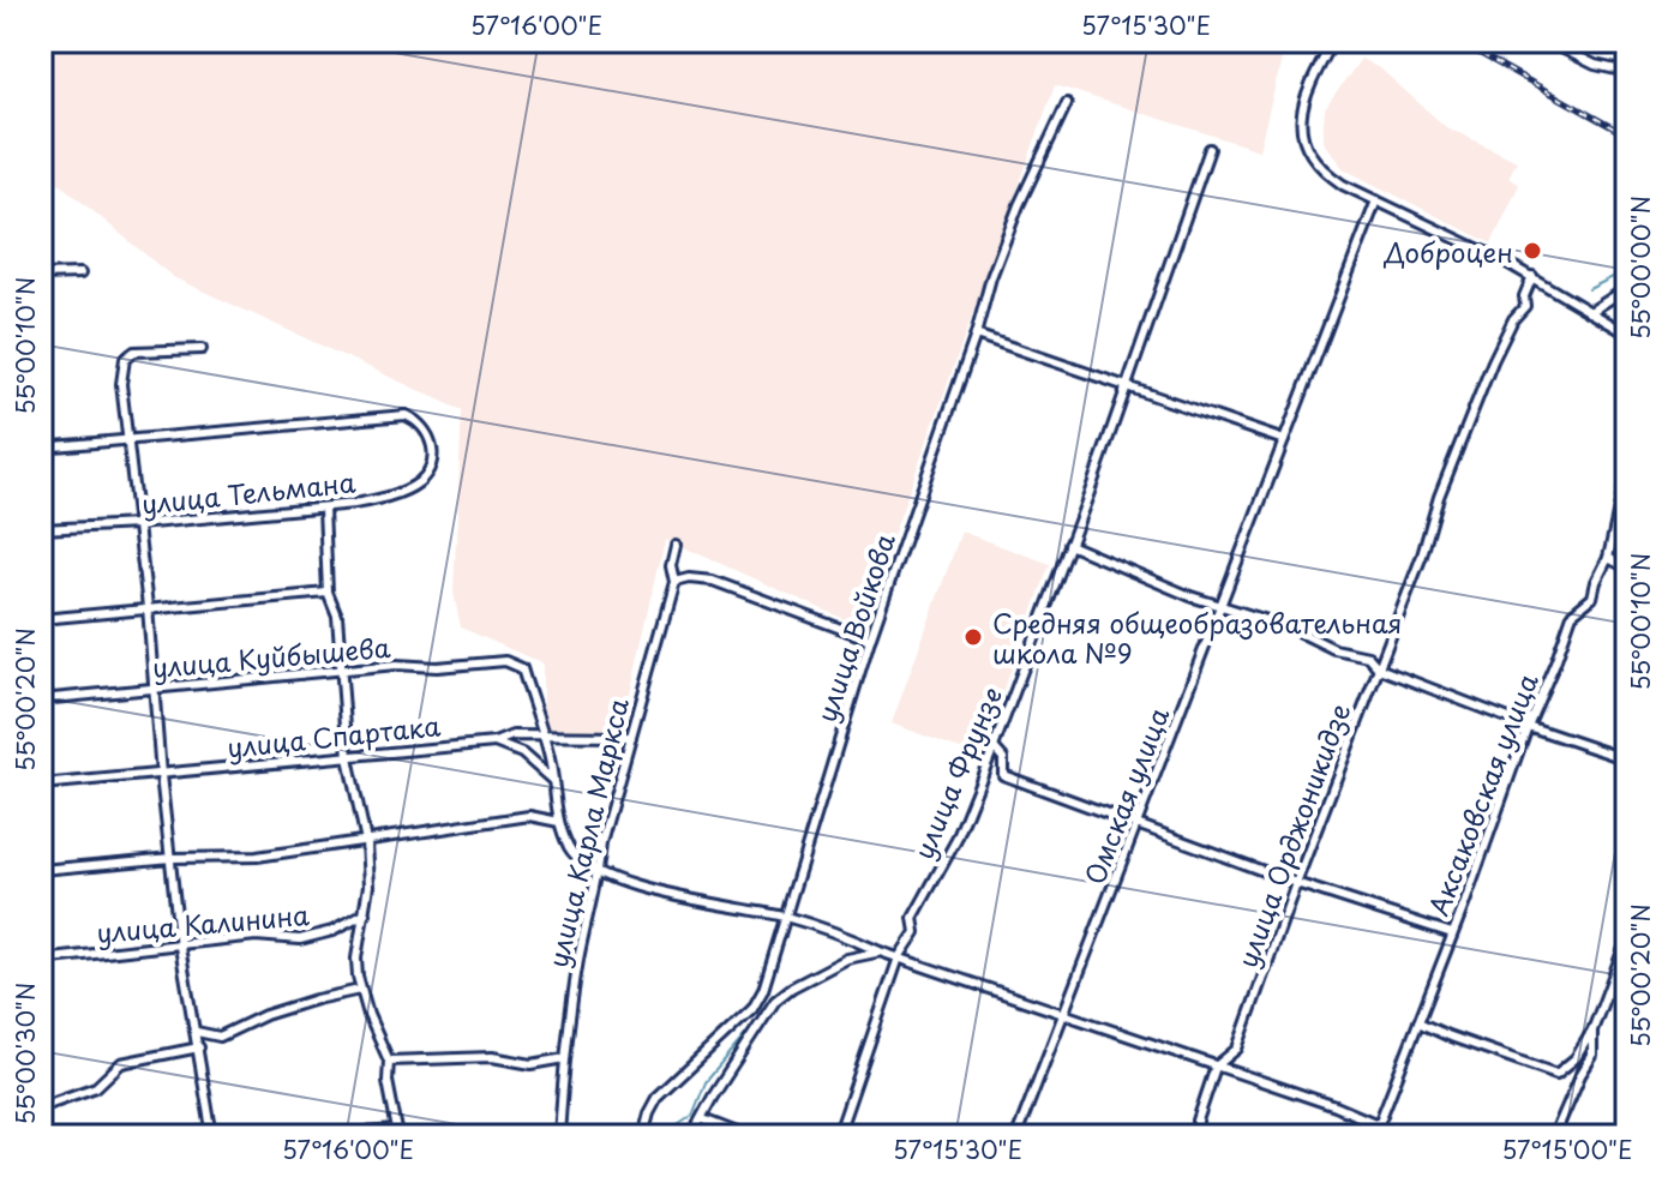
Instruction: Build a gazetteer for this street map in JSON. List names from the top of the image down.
{
  "streets": {
    "street": [
      "улица Тельмана",
      "улица Войкова",
      "улица Куйбышева",
      "улица Спартака",
      "улица Фрунзе",
      "Аксаковская улица",
      "Омская улица",
      "улица Карла Маркса",
      "улица Орджоникидзе",
      "улица Калинина"
    ]
  },
  "crossings": [
    ["улица Куйбышева", "улица Спартака"],
    ["улица Спартака", "улица Карла Маркса"]
  ],
  "places": ["Доброцен", "Средняя общеобразовательная школа №9"],
  "coordinates": [
    "57°16'00\"E",
    "57°15'30\"E",
    "55°00'00\"N",
    "55°00'10\"N",
    "55°00'20\"N",
    "55°00'30\"N",
    "57°15'00\"E"
  ]
}
